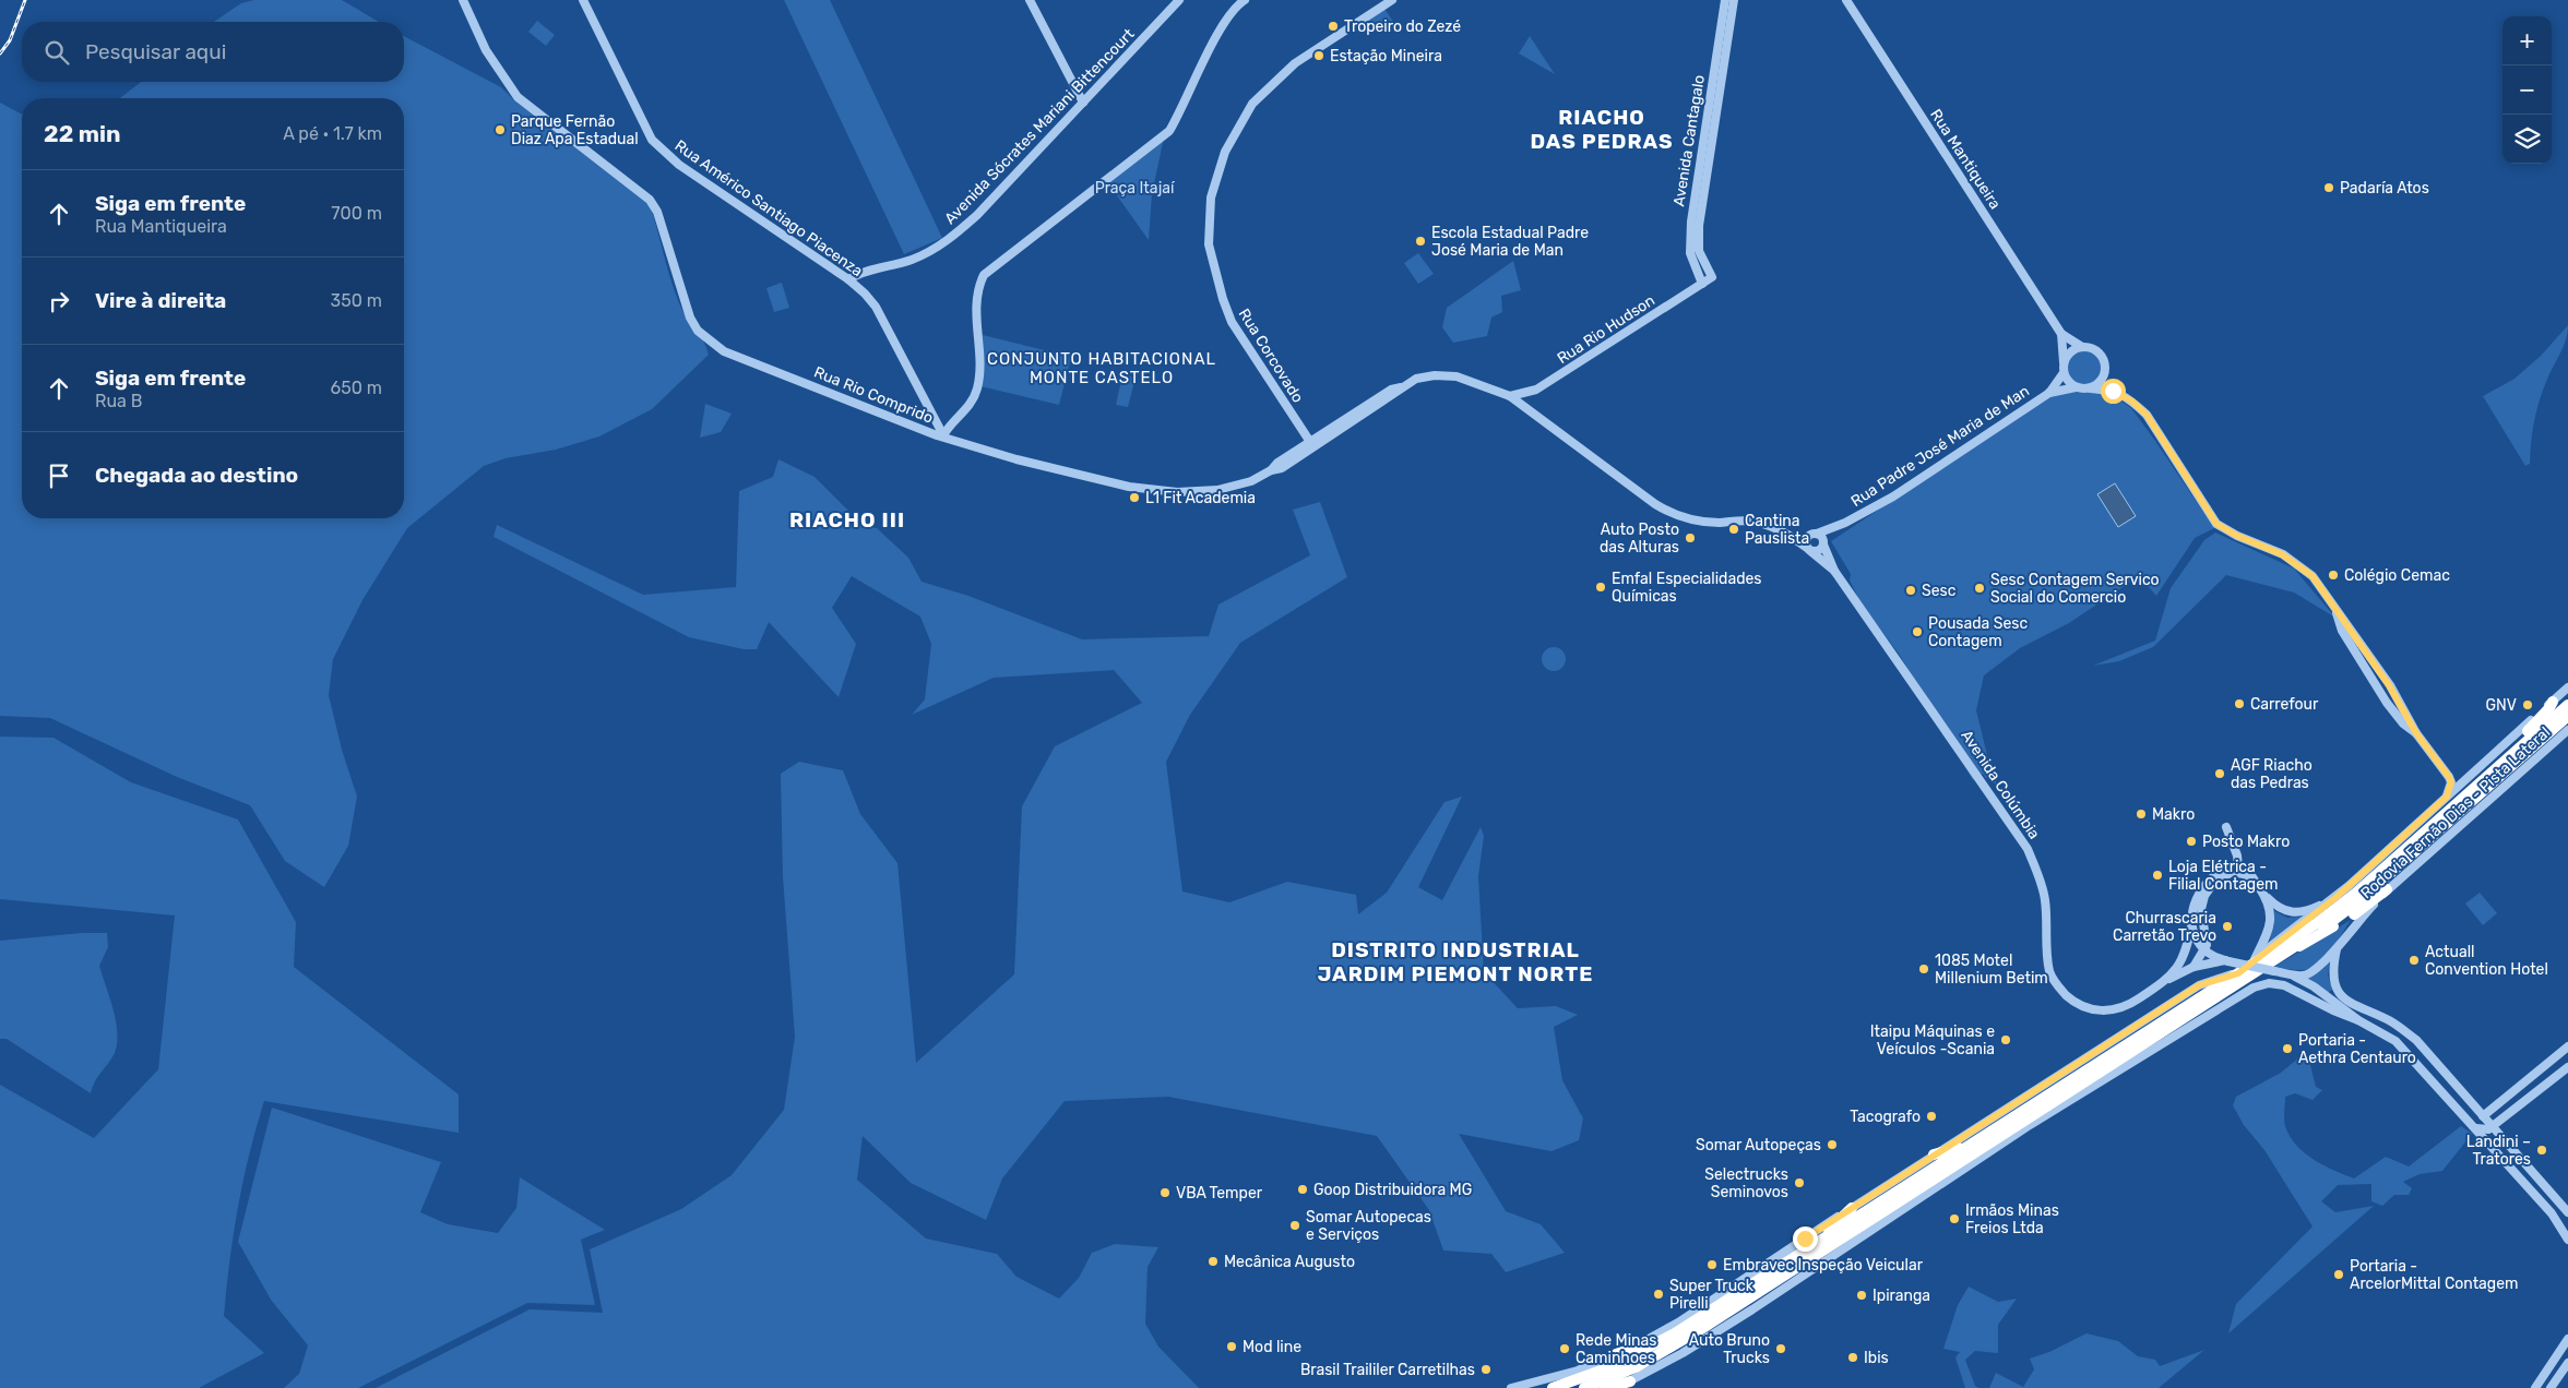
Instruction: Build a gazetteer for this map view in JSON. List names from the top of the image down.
{
  "streets": {
    "street": [
      "Avenida Sócrates Mariani Bittencourt",
      "Avenida Cantagalo",
      "Rua Mantiqueira",
      "Rua Américo Santiago Piacenza",
      "Rua Rio Hudson",
      "Rua Corcovado",
      "Rua Rio Comprido",
      "Rua Padre José Maria de Man",
      "Avenida Colúmbia",
      "Rodovia Fernão Dias - Pista Lateral"
    ]
  },
  "crossings": [
    ["Avenida Sócrates Mariani Bittencourt", "Rua Américo Santiago Piacenza"],
    ["Avenida Cantagalo", "Rua Rio Hudson"],
    ["Rua Mantiqueira", "Rua Padre José Maria de Man"],
    ["Rua Américo Santiago Piacenza", "Rua Rio Comprido"],
    ["Rua Padre José Maria de Man", "Avenida Colúmbia"]
  ],
  "districts": [
    "RIACHO DAS PEDRAS",
    "CONJUNTO HABITACIONAL MONTE CASTELO",
    "RIACHO III",
    "DISTRITO INDUSTRIAL JARDIM PIEMONT NORTE"
  ],
  "parks": ["Praça Itajaí"],
  "places": [
    "Tropeiro do Zezé",
    "Estação Mineira",
    "Parque Fernão Diaz Apa Estadual",
    "Padaría Atos",
    "Escola Estadual Padre José Maria de Man",
    "L1 Fit Academia",
    "Cantina Pauslista",
    "Auto Posto das Alturas",
    "Colégio Cemac",
    "Emfal Especialidades Químicas",
    "Sesc Contagem Servico Social do Comercio",
    "Sesc",
    "Pousada Sesc Contagem",
    "Carrefour",
    "GNV",
    "AGF Riacho das Pedras",
    "Makro",
    "Posto Makro",
    "Loja Elétrica - Filial Contagem",
    "Churrascaria Carretão Trevo",
    "Actuall Convention Hotel",
    "1085 Motel Millenium Betim",
    "Itaipu Máquinas e Veículos -Scania",
    "Portaria - Aethra Centauro",
    "Tacografo",
    "Somar Autopeças",
    "Landini – Tratores",
    "Selectrucks Seminovos",
    "Goop Distribuidora MG",
    "VBA Temper",
    "Irmãos Minas Freios Ltda",
    "Somar Autopecas e Serviços",
    "Mecânica Augusto",
    "Embravec Inspeção Veicular",
    "Portaria - ArcelorMittal Contagem",
    "Super Truck Pirelli",
    "Ipiranga",
    "Mod line",
    "Rede Minas Caminhoes",
    "Auto Bruno Trucks",
    "Ibis",
    "Brasil Traililer Carretilhas"
  ],
  "page": {
    "map_buttons": ["+", "−"],
    "search": "Pesquisar aqui",
    "heading": ["22 min", "A pé · 1.7 km"],
    "list": [
      ["Siga em frente", "Rua Mantiqueira", "700 m"],
      ["Vire à direita", "350 m"],
      ["Siga em frente", "Rua B", "650 m"],
      "Chegada ao destino"
    ]
  }
}
